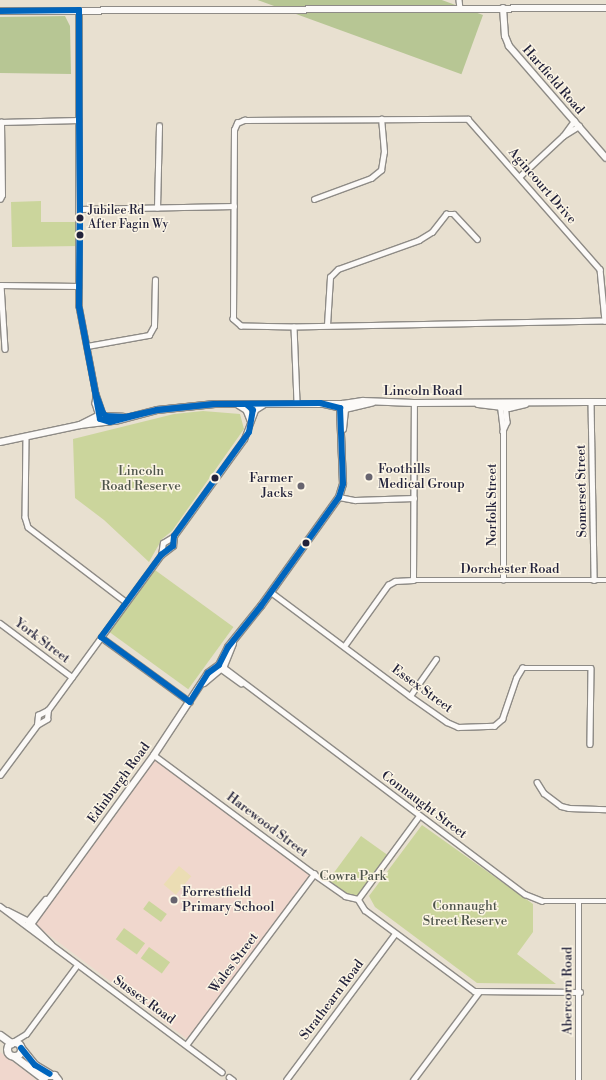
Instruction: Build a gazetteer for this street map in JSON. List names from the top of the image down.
{
  "streets": {
    "street": [
      "Hartfield Road",
      "Agincourt Drive",
      "Lincoln Road",
      "Somerset Street",
      "Norfolk Street",
      "Dorchester Road",
      "York Street",
      "Essex Street",
      "Edinburgh Road",
      "Connaught Street",
      "Harewood Street",
      "Wales Street",
      "Abercorn Road",
      "Sussex Road",
      "Strathearn Road"
    ]
  },
  "crossings": [
    ["Lincoln Road", "Somerset Street"],
    ["Lincoln Road", "Norfolk Street"],
    ["Lincoln Road", "Edinburgh Road"],
    ["Somerset Street", "Dorchester Road"],
    ["Norfolk Street", "Dorchester Road"],
    ["Dorchester Road", "Essex Street"],
    ["Essex Street", "Edinburgh Road"],
    ["Edinburgh Road", "Connaught Street"],
    ["Edinburgh Road", "Harewood Street"],
    ["Edinburgh Road", "Sussex Road"],
    ["Connaught Street", "Abercorn Road"],
    ["Harewood Street", "Wales Street"],
    ["Wales Street", "Sussex Road"]
  ],
  "parks": ["Lincoln Road Reserve", "Cowra Park", "Connaught Street Reserve"],
  "places": [
    "Jubilee Rd After Fagin Wy",
    "Foothills Medical Group",
    "Farmer Jacks",
    "Forrestfield Primary School"
  ]
}
